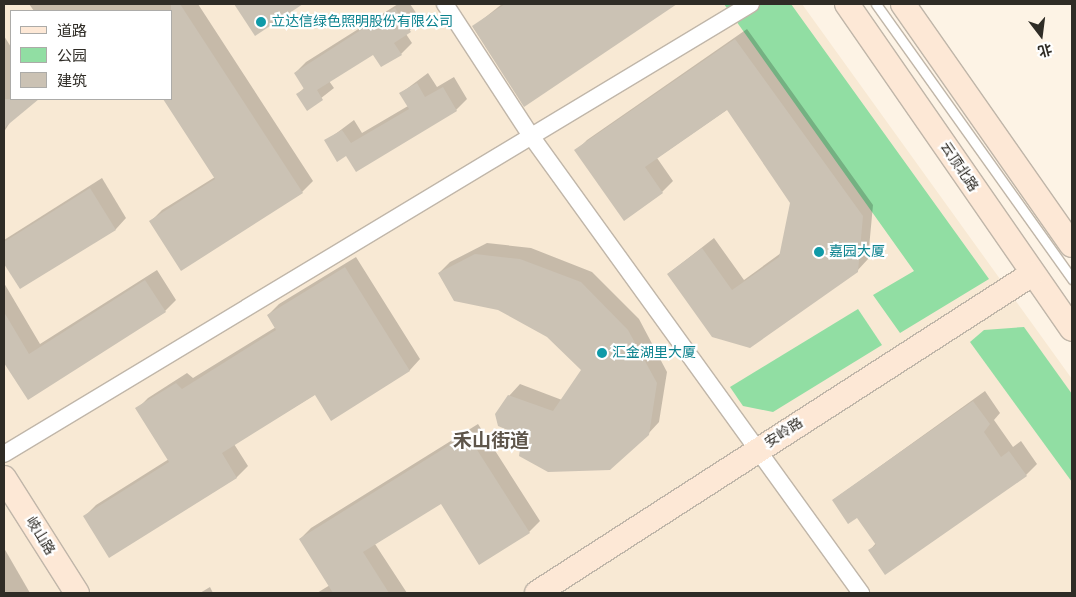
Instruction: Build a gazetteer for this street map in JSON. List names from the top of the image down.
{
  "streets": {
    "main road": ["云顶北路", "安岭路", "岐山路"]
  },
  "crossings": [
    ["云顶北路", "安岭路"]
  ],
  "districts": ["禾山街道"],
  "places": ["立达信绿色照明股份有限公司", "嘉园大厦", "汇金湖里大厦"],
  "legend": ["道路", "公园", "建筑"],
  "north": "bottom"
}
